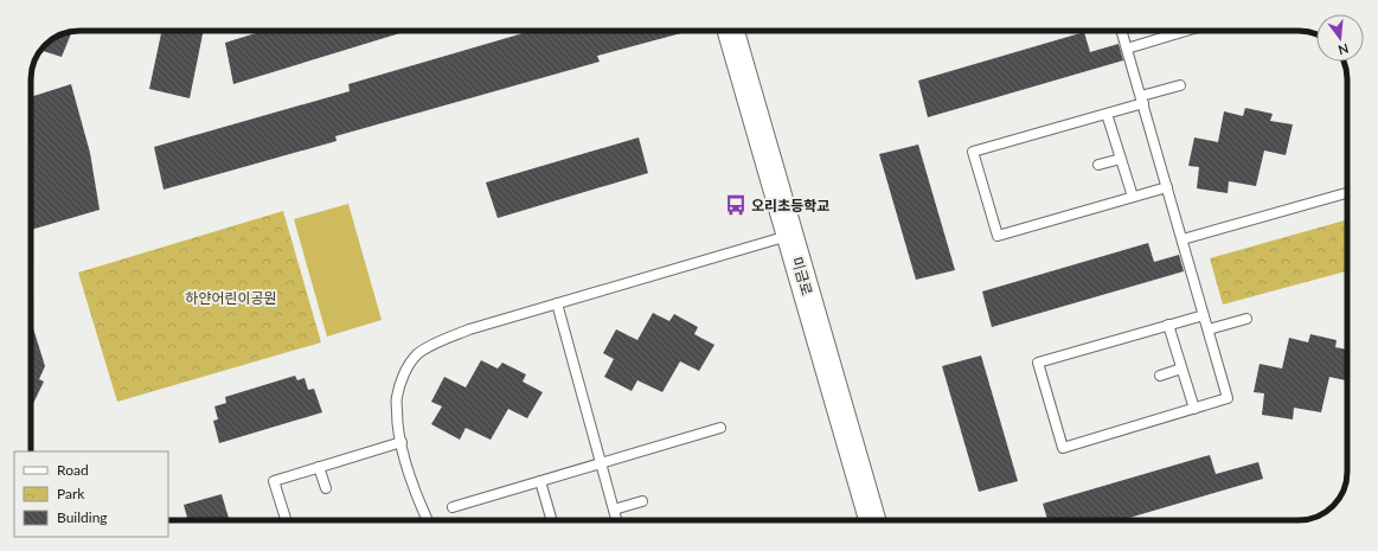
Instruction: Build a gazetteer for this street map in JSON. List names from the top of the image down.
{
  "streets": {
    "main road": ["미금로"]
  },
  "parks": ["하얀어린이공원"],
  "places": {
    "bus stop": ["오리초등학교"]
  },
  "legend": ["Road", "Park", "Building"],
  "north": "bottom"
}
